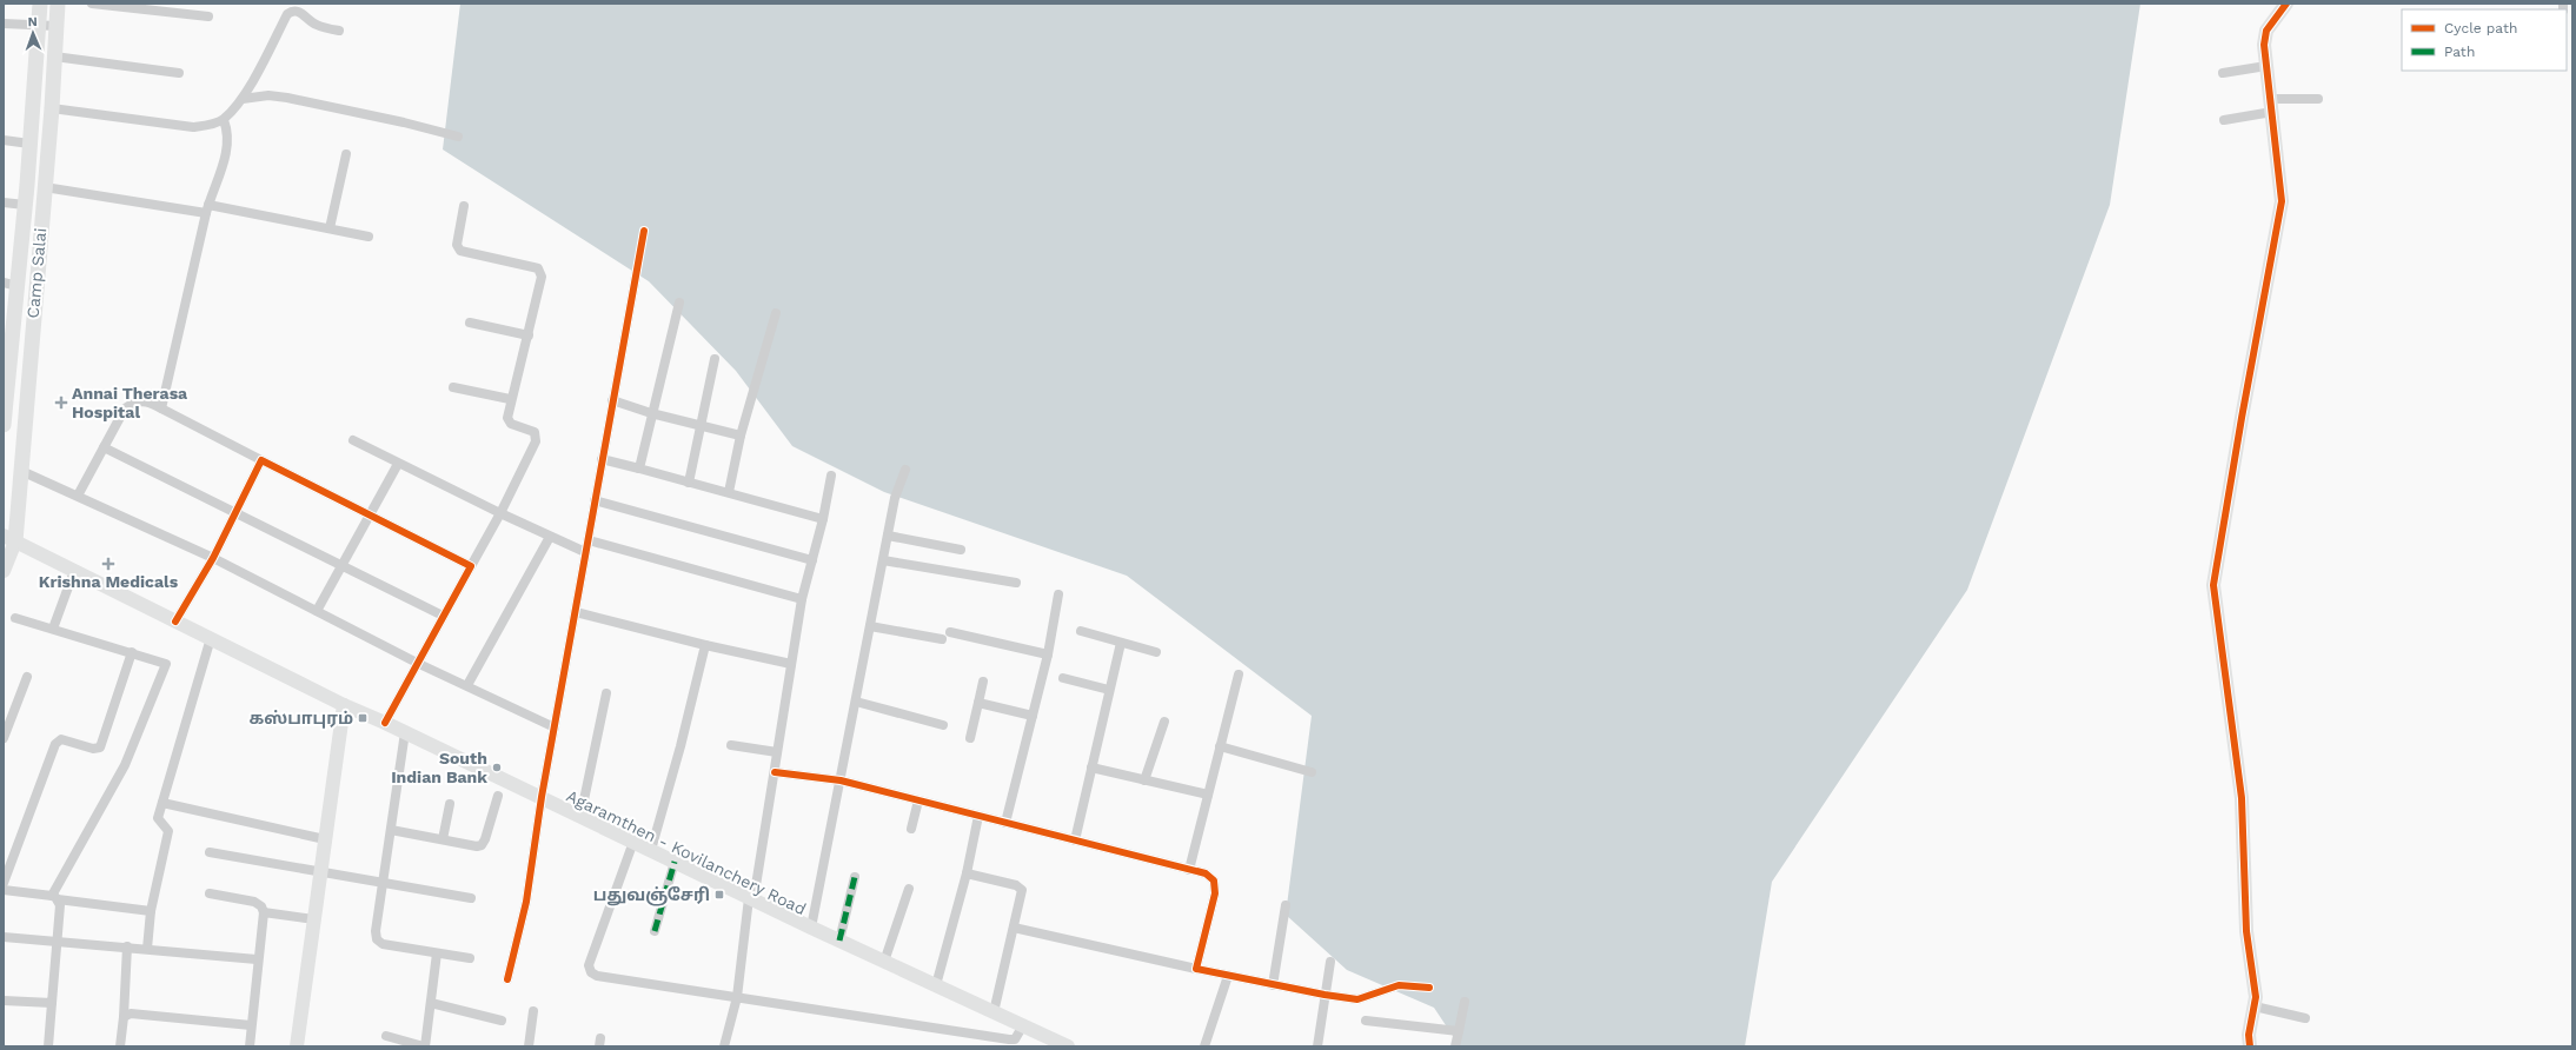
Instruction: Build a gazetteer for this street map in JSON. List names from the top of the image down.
{
  "streets": {
    "main road": ["Camp Salai"],
    "street": ["Agaramthen - Kovilanchery Road"]
  },
  "crossings": [
    ["Camp Salai", "Agaramthen - Kovilanchery Road"]
  ],
  "places": {
    "health": ["Annai Therasa Hospital", "Krishna Medicals"],
    "transit": ["கஸ்பாபுரம்", "பதுவஞ்சேரி"],
    "other": ["South Indian Bank"]
  },
  "legend": ["Cycle path", "Path"],
  "north": "top"
}
